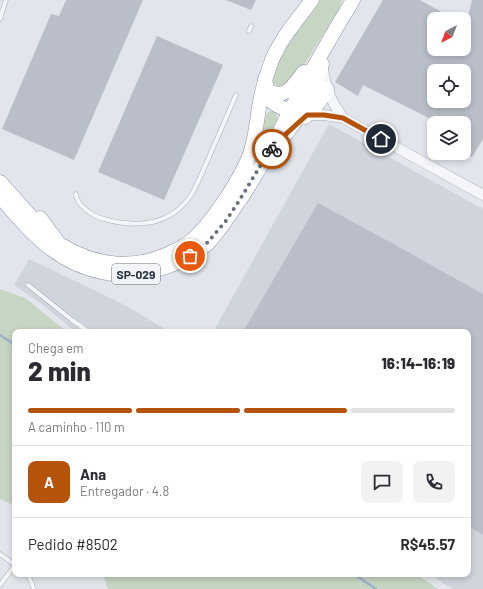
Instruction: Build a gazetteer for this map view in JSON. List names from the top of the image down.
{
  "streets": {
    "highway": ["SP-029"]
  },
  "north": "bottom left",
  "page": {
    "heading": ["2 min", "Chega em", "16:14–16:19"],
    "panel": [
      "Ana",
      "Entregador · 4.8",
      "Pedido #8502",
      "R$45.57"
    ],
    "bar": "A caminho · 110 m",
    "round": "A"
  }
}
